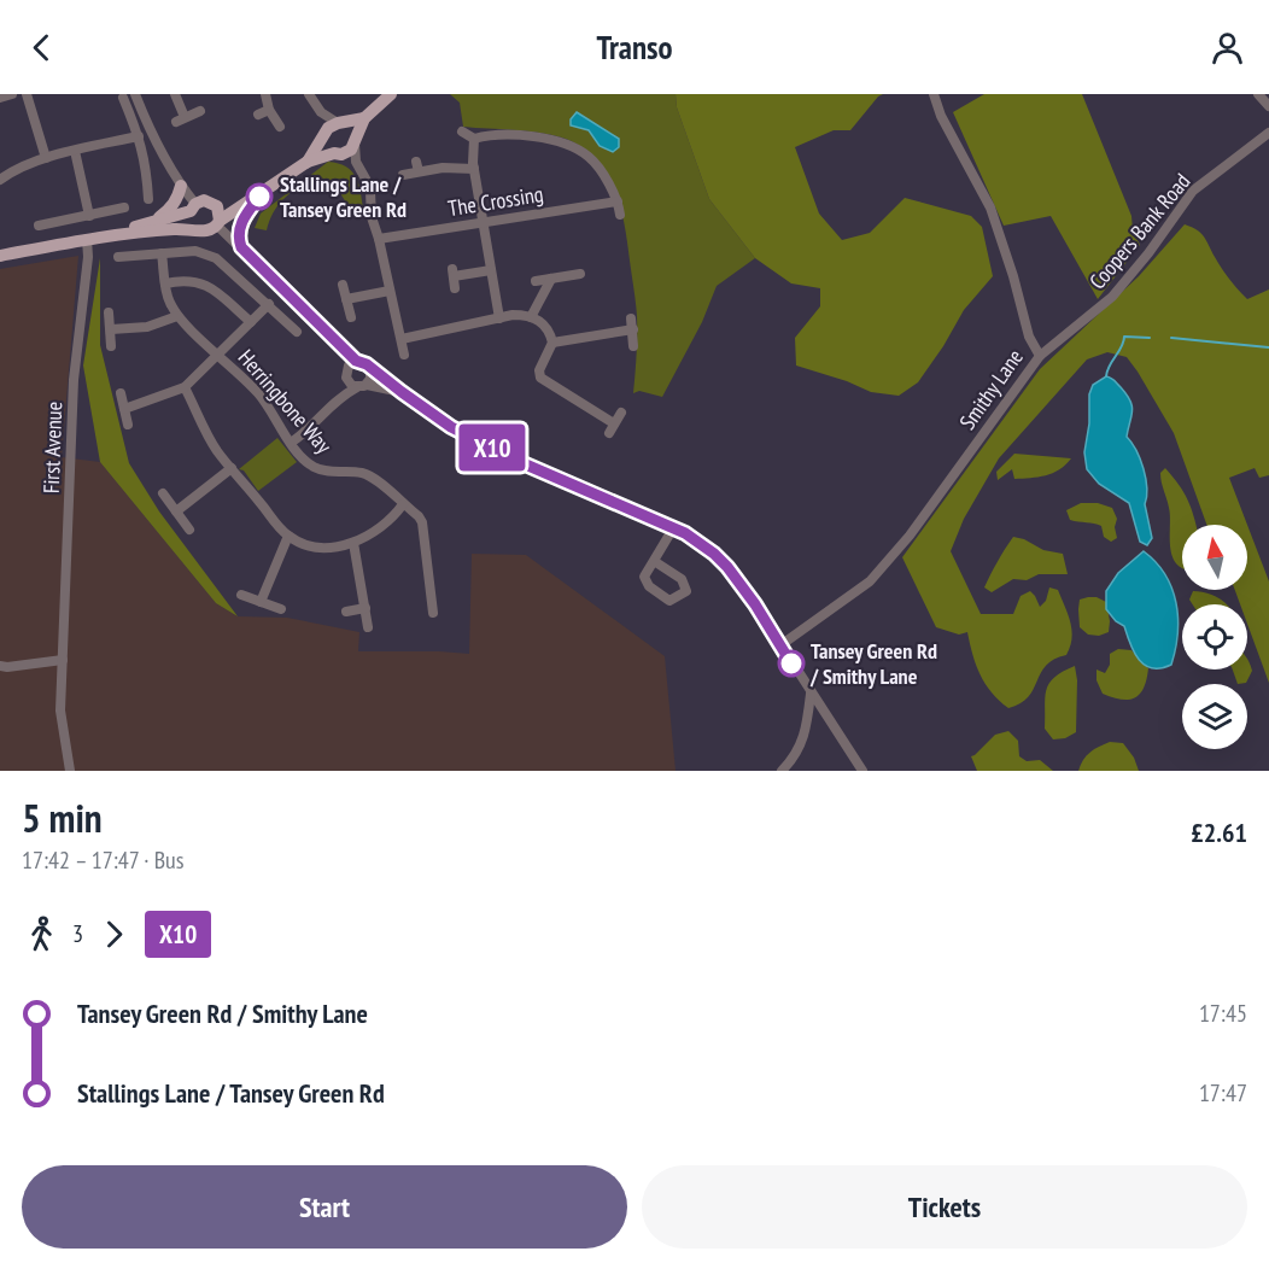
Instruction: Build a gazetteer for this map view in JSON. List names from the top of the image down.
{
  "streets": {
    "street": [
      "The Crossing",
      "Coopers Bank Road",
      "Smithy Lane",
      "Herringbone Way",
      "First Avenue"
    ]
  },
  "crossings": [
    ["Coopers Bank Road", "Smithy Lane"]
  ],
  "places": ["Stallings Lane / Tansey Green Rd", "Tansey Green Rd / Smithy Lane"],
  "lines": ["bus line X10"],
  "north": "top",
  "page": {
    "header": "Transo",
    "on_map": "X10",
    "heading": ["5 min", "17:42 – 17:47 · Bus", "£2.61"],
    "legs": ["3", "X10"],
    "list": [
      {
        "name": "Tansey Green Rd / Smithy Lane",
        "value": "17:45"
      },
      {
        "name": "Stallings Lane / Tansey Green Rd",
        "value": "17:47"
      }
    ],
    "buttons": ["Start", "Tickets"]
  }
}
